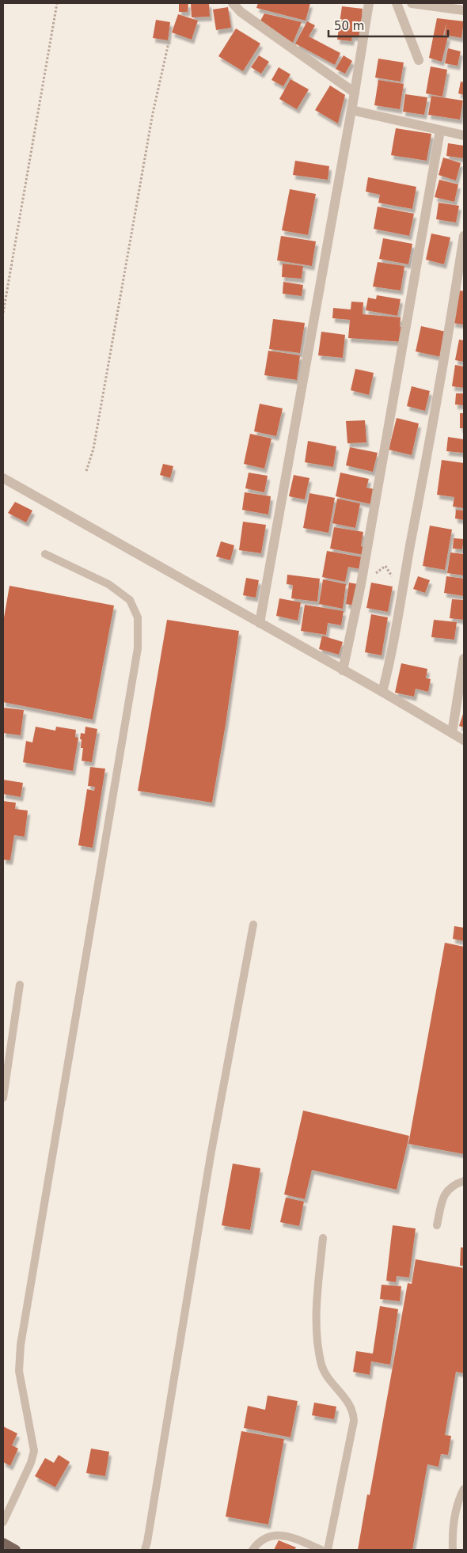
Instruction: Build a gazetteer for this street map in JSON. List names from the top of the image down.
{
  "scale_bar": "50 m"
}
